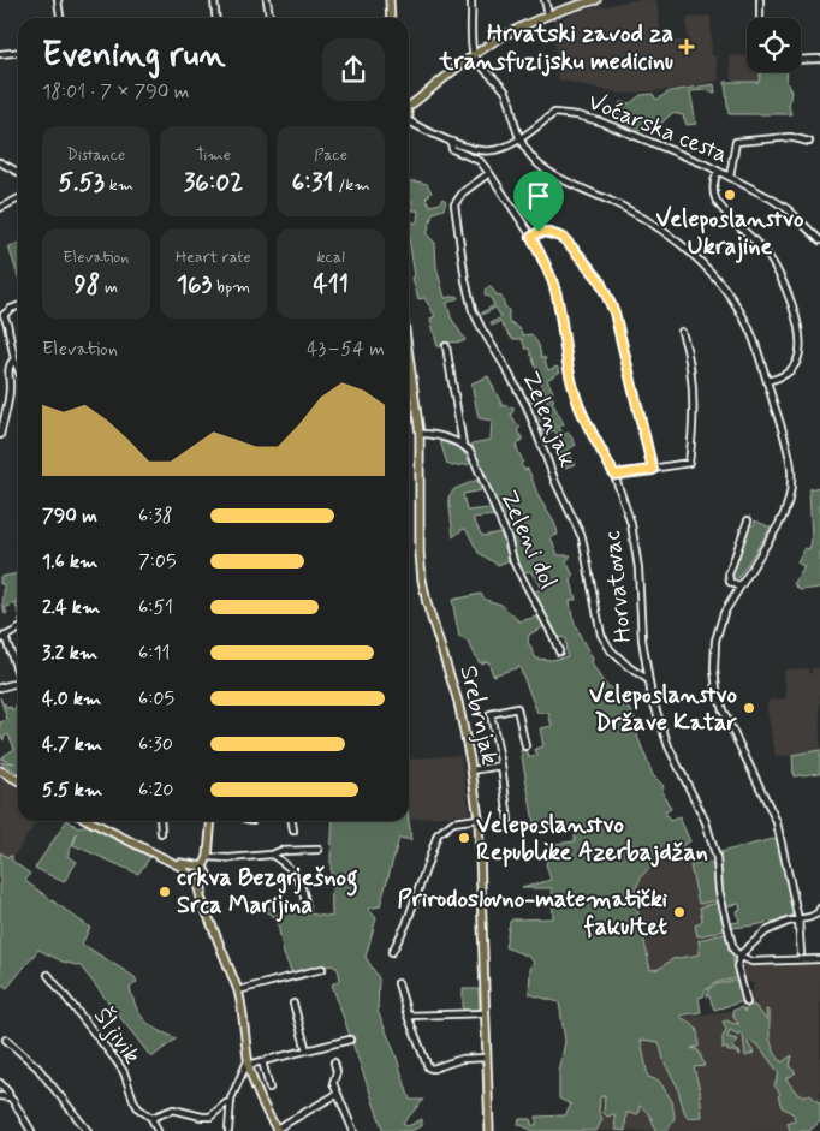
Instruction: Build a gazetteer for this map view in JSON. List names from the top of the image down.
{
  "streets": {
    "main road": ["Srebrnjak"],
    "street": [
      "Voćarska cesta",
      "Zelenjak",
      "Zeleni dol",
      "Horvatovac",
      "Šljivik"
    ]
  },
  "crossings": [
    ["Voćarska cesta", "Horvatovac"],
    ["Zelenjak", "Horvatovac"]
  ],
  "places": {
    "health": ["Hrvatski zavod za transfuzijsku medicinu"],
    "other": [
      "Veleposlanstvo Ukrajine",
      "Veleposlanstvo Države Katar",
      "Veleposlanstvo Republike Azerbajdžan",
      "crkva Bezgrješnog Srca Marijina",
      "Prirodoslovno-matematički fakultet"
    ]
  },
  "page": {
    "heading": ["Evening run", "18:01 · 7 × 790 m"],
    "stats": [
      ["Distance", "5.53 km"],
      ["Time", "36:02"],
      ["Pace", "6:31 /km"],
      ["Elevation", "98 m"],
      ["Heart rate", "163 bpm"],
      ["kcal", "411"]
    ],
    "chart": ["Elevation", "43–54 m"],
    "list": [
      {
        "name": "790 m",
        "note": "6:38"
      },
      {
        "name": "1.6 km",
        "note": "7:05"
      },
      {
        "name": "2.4 km",
        "note": "6:51"
      },
      {
        "name": "3.2 km",
        "note": "6:11"
      },
      {
        "name": "4.0 km",
        "note": "6:05"
      },
      {
        "name": "4.7 km",
        "note": "6:30"
      },
      {
        "name": "5.5 km",
        "note": "6:20"
      }
    ]
  }
}
